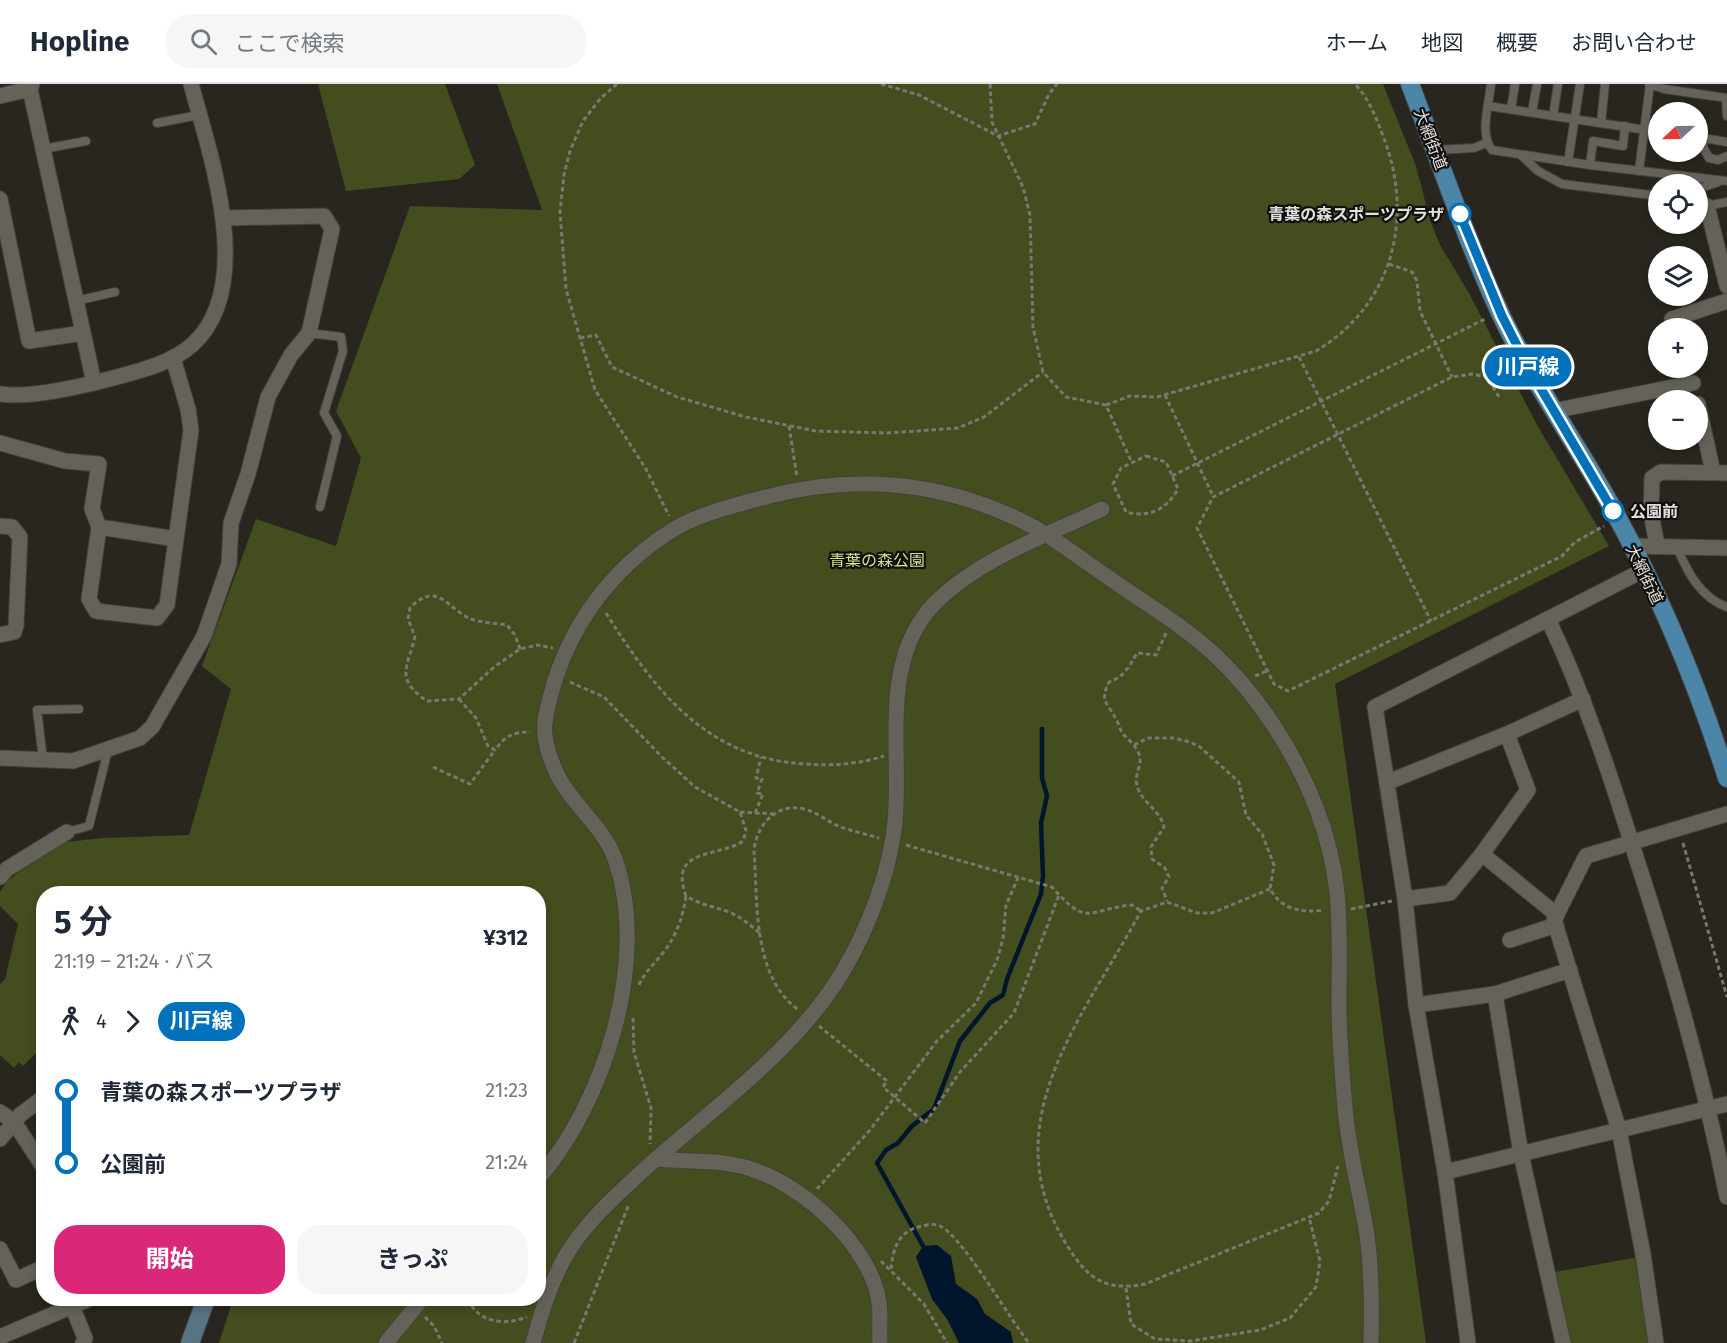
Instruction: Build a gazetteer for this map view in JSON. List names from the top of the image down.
{
  "streets": {
    "main road": ["大網街道"]
  },
  "parks": ["青葉の森公園"],
  "places": ["青葉の森スポーツプラザ", "公園前"],
  "lines": ["bus line 川戸線"],
  "north": "left",
  "page": {
    "header": "Hopline",
    "search": "ここで検索",
    "nav": [
      "ホーム",
      "地図",
      "概要",
      "お問い合わせ"
    ],
    "on_map": "川戸線",
    "map_buttons": ["+", "−"],
    "heading": ["5 分", "21:19 – 21:24 · バス", "¥312"],
    "legs": ["4", "川戸線"],
    "list": [
      {
        "name": "青葉の森スポーツプラザ",
        "value": "21:23"
      },
      {
        "name": "公園前",
        "value": "21:24"
      }
    ],
    "buttons": ["開始", "きっぷ"]
  }
}
